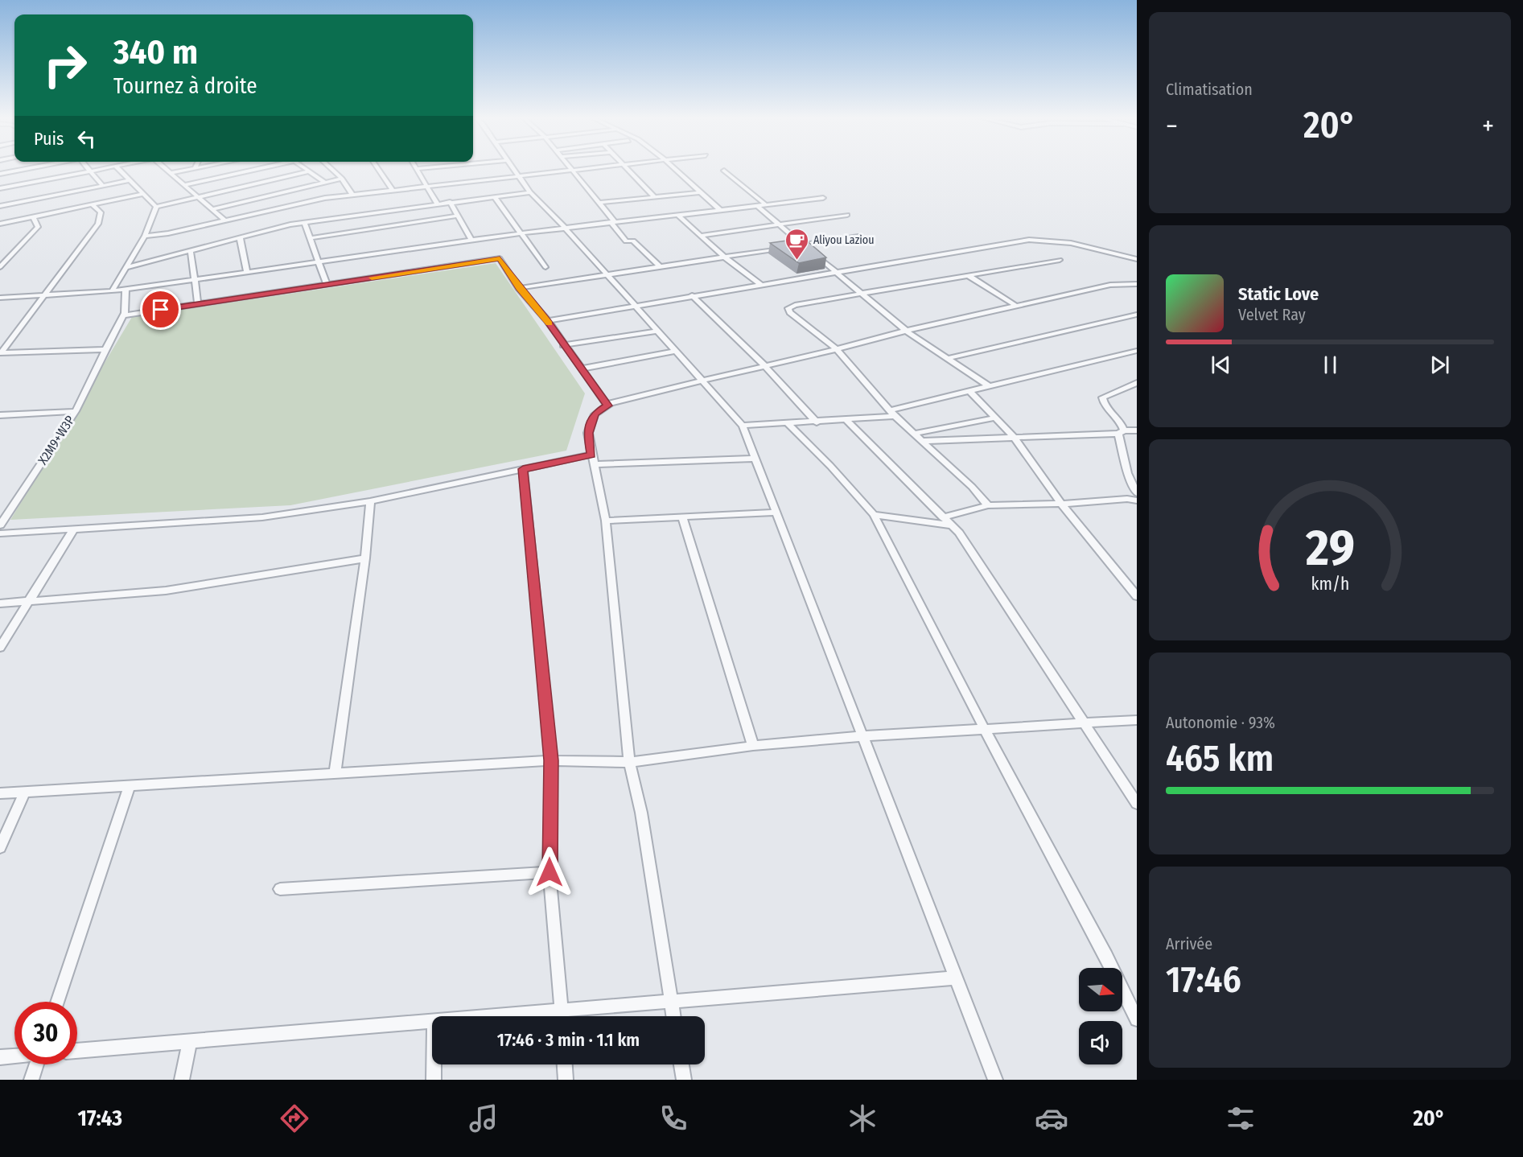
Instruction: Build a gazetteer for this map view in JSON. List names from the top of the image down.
{
  "streets": {
    "street": ["X2M9+W3P"]
  },
  "places": {
    "cafe": ["Aliyou Laziou"]
  },
  "north": "right",
  "page": {
    "tile": [
      "Climatisation",
      ["Autonomie · 93%", "465 km"],
      ["Arrivée", "17:46"]
    ],
    "turn": ["340 m", "Tournez à droite"],
    "heat": ["−", "20°", "+"],
    "then": "Puis",
    "song": ["Static Love", "Velvet Ray"],
    "limit": "30",
    "trip": "17:46 · 3 min · 1.1 km",
    "tabs": ["17:43", "20°"],
    "gauge": ["29", "km/h"]
  }
}
